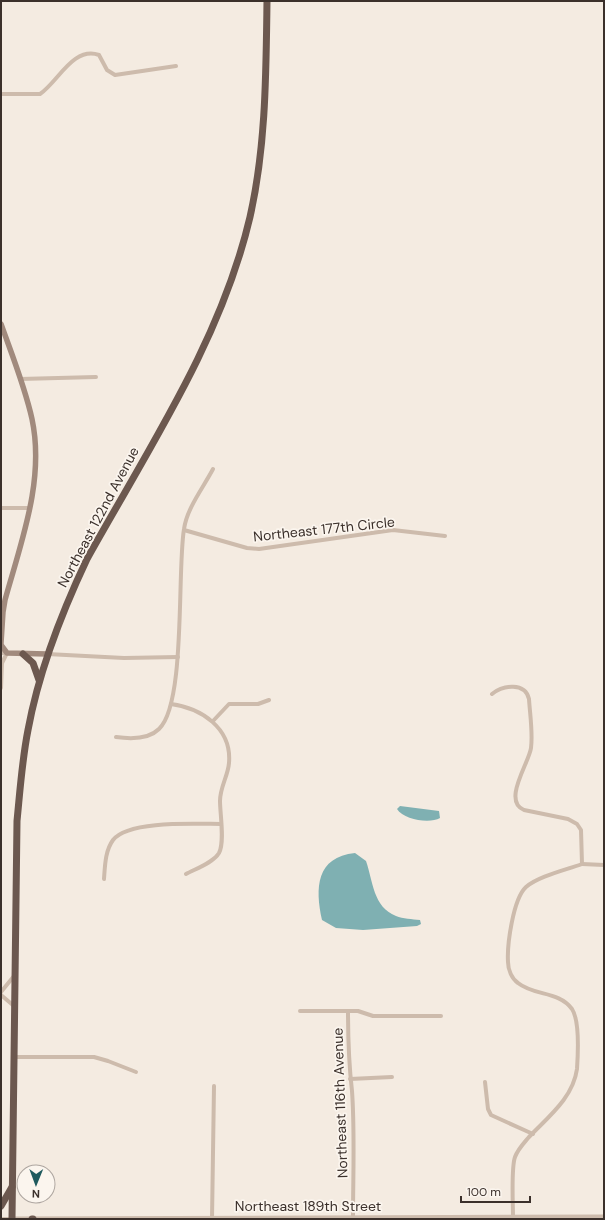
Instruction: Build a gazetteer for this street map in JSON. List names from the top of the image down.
{
  "streets": {
    "highway": ["Northeast 122nd Avenue"],
    "street": ["Northeast 177th Circle", "Northeast 116th Avenue", "Northeast 189th Street"]
  },
  "crossings": [
    ["Northeast 122nd Avenue", "Northeast 189th Street"],
    ["Northeast 116th Avenue", "Northeast 189th Street"]
  ],
  "scale_bar": "100 m",
  "north": "bottom"
}
